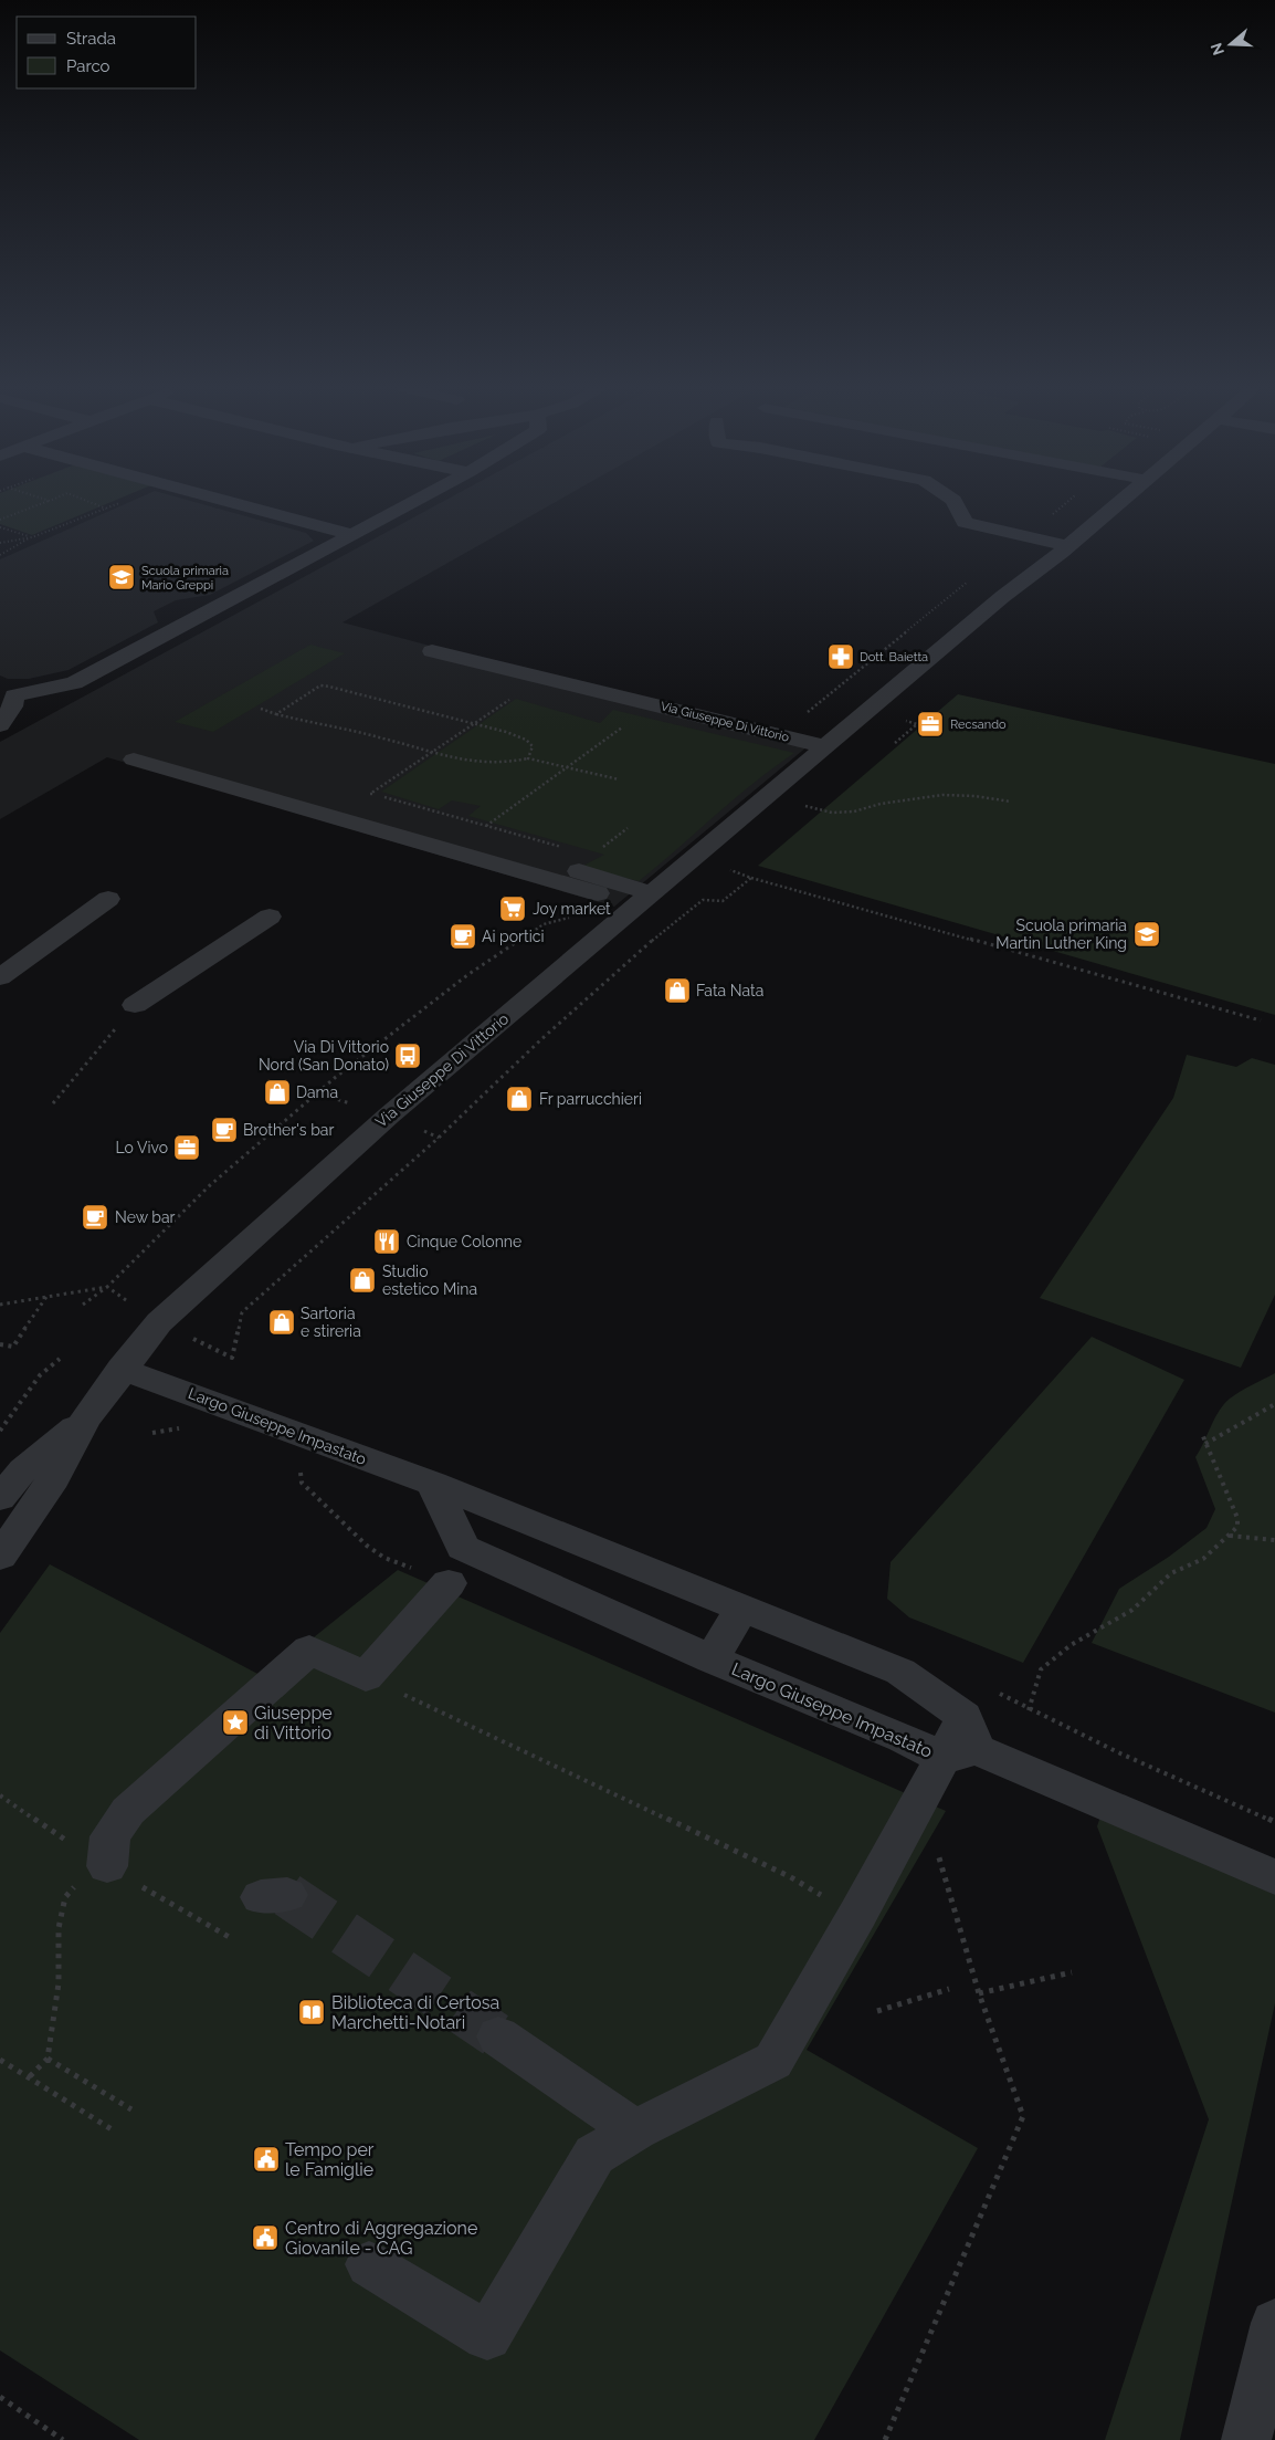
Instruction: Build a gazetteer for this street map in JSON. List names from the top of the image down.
{
  "streets": {
    "street": ["Via Giuseppe Di Vittorio", "Largo Giuseppe Impastato"]
  },
  "crossings": [
    ["Via Giuseppe Di Vittorio", "Largo Giuseppe Impastato"]
  ],
  "places": {
    "school or university": ["Scuola primaria Mario Greppi", "Scuola primaria Martin Luther King"],
    "pharmacy": ["Dott. Baietta"],
    "office": ["Recsando", "Lo Vivo"],
    "supermarket": ["Joy market"],
    "cafe": ["Ai portici", "Brother's bar", "New bar"],
    "shop": [
      "Fata Nata",
      "Dama",
      "Fr parrucchieri",
      "Studio estetico Mina",
      "Sartoria e stireria"
    ],
    "bus stop": ["Via Di Vittorio Nord (San Donato)"],
    "restaurant": ["Cinque Colonne"],
    "place": ["Giuseppe di Vittorio"],
    "library": ["Biblioteca di Certosa Marchetti-Notari"],
    "public building": ["Tempo per le Famiglie", "Centro di Aggregazione Giovanile - CAG"]
  },
  "legend": ["Strada", "Parco"],
  "north": "left"
}
